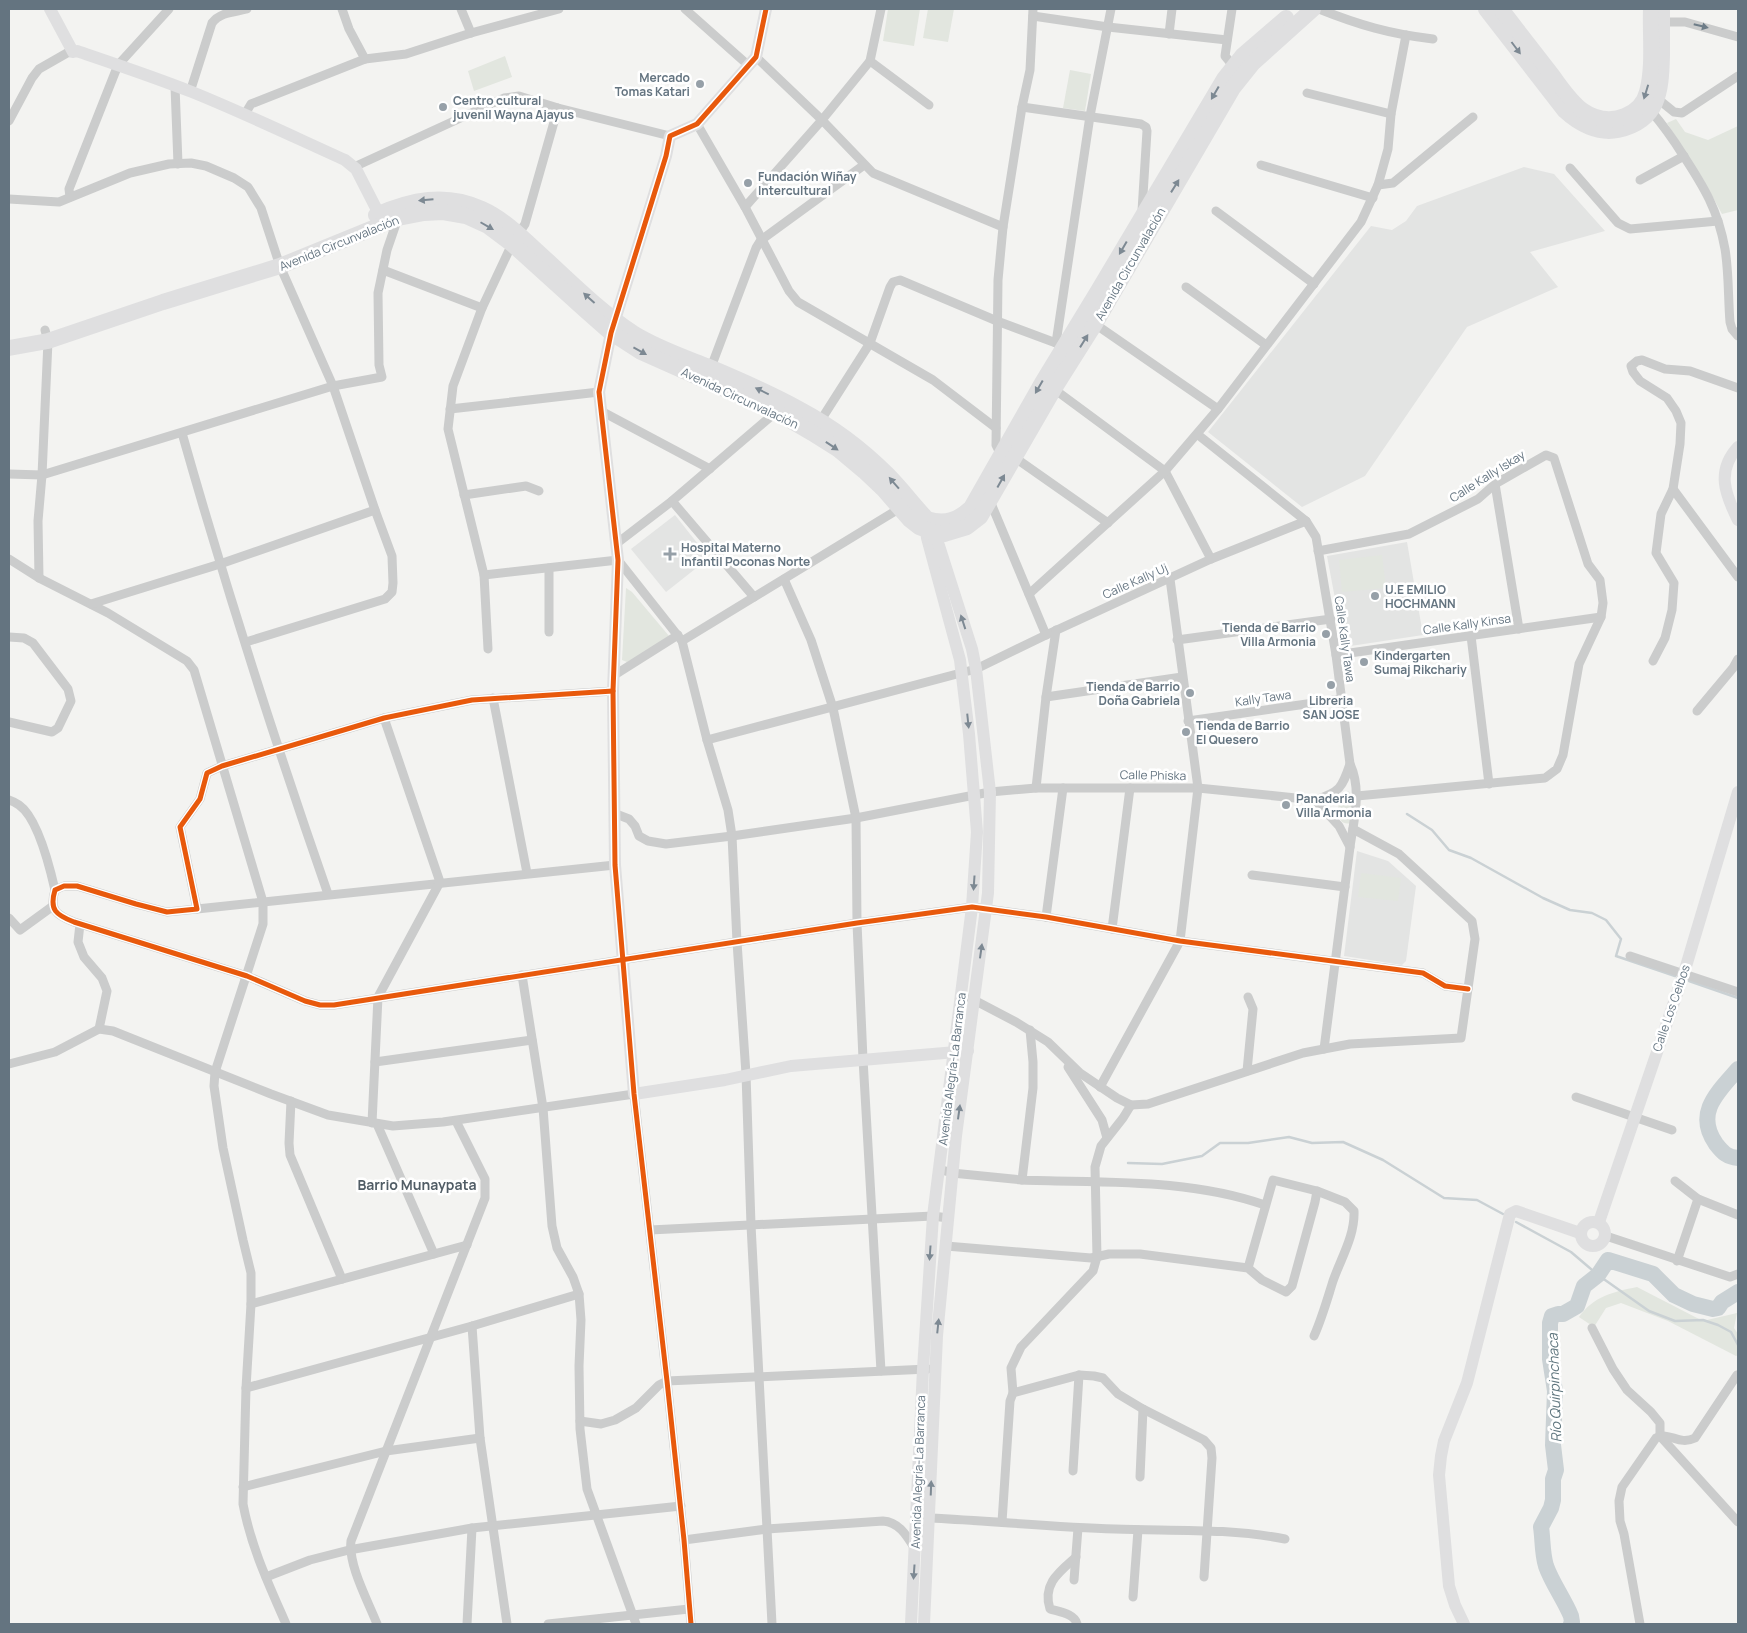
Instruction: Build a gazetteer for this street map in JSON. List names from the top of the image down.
{
  "streets": {
    "highway": ["Avenida Circunvalación"],
    "street": [
      "Calle Kally Iskay",
      "Calle Kally Uj",
      "Calle Kally Kinsa",
      "Calle Kally Tawa",
      "Kally Tawa",
      "Calle Phiska",
      "Calle Los Ceibos",
      "Avenida Alegría-La Barranca"
    ]
  },
  "crossings": [
    ["Avenida Circunvalación", "Avenida Alegría-La Barranca"],
    ["Calle Kally Iskay", "Calle Kally Kinsa"],
    ["Calle Kally Iskay", "Calle Kally Tawa"],
    ["Calle Kally Uj", "Calle Kally Tawa"],
    ["Calle Kally Uj", "Avenida Alegría-La Barranca"],
    ["Calle Kally Kinsa", "Calle Kally Tawa"],
    ["Calle Kally Tawa", "Kally Tawa"],
    ["Calle Phiska", "Avenida Alegría-La Barranca"]
  ],
  "districts": ["Barrio Munaypata"],
  "water": ["Río Quirpinchaca"],
  "places": {
    "other": [
      "Mercado Tomas Katari",
      "Centro cultural juvenil Wayna Ajayus",
      "Fundación Wiñay Intercultural",
      "U.E EMILIO HOCHMANN",
      "Tienda de Barrio Villa Armonia",
      "Kindergarten Sumaj Rikchariy",
      "Libreria SAN JOSE",
      "Tienda de Barrio Doña Gabriela",
      "Tienda de Barrio El Quesero",
      "Panaderia Villa Armonia"
    ],
    "health": ["Hospital Materno Infantil Poconas Norte"]
  }
}
